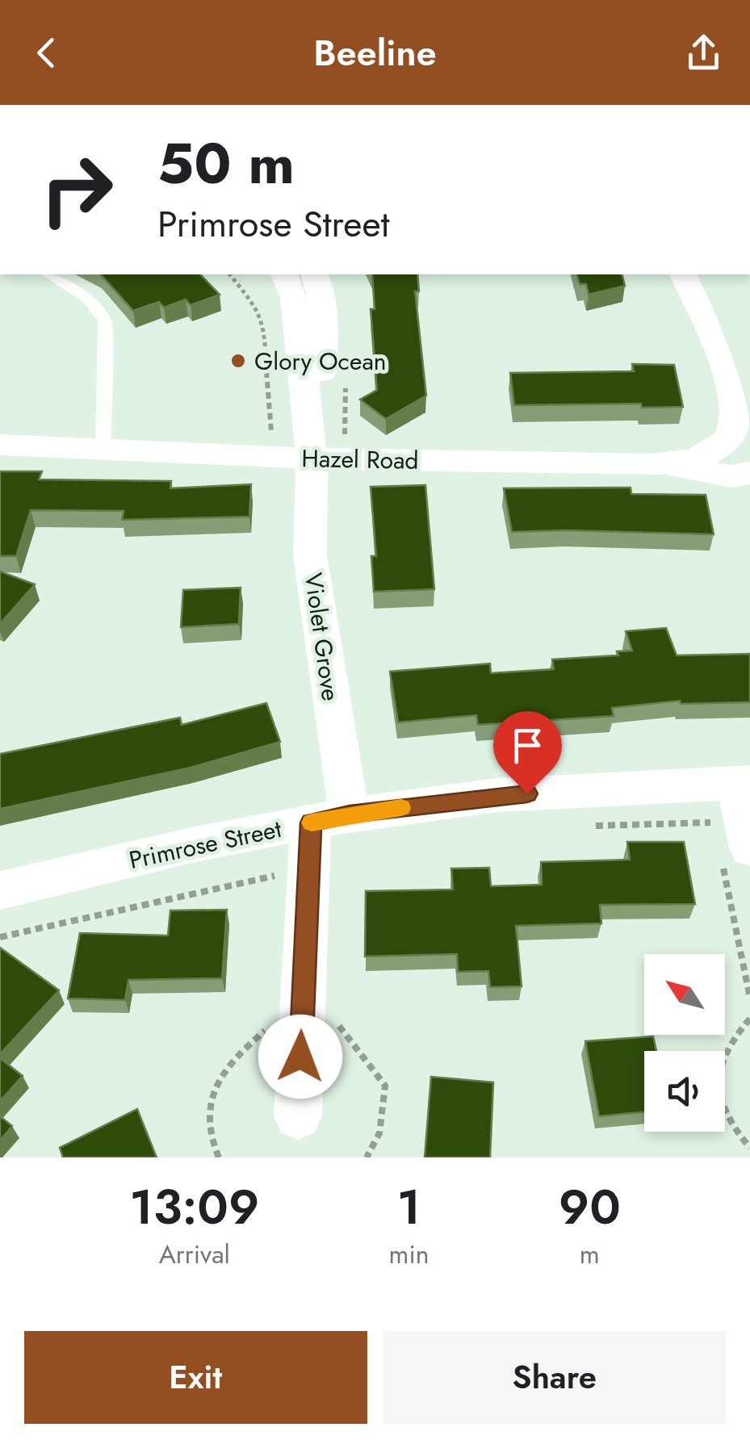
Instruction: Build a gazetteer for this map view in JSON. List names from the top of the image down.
{
  "streets": {
    "street": ["Hazel Road", "Violet Grove", "Primrose Street"]
  },
  "crossings": [
    ["Hazel Road", "Violet Grove"],
    ["Violet Grove", "Primrose Street"]
  ],
  "places": ["Glory Ocean"],
  "north": "top left",
  "page": {
    "header": "Beeline",
    "turn": ["50 m", "Primrose Street"],
    "eta": [
      "13:09",
      "Arrival",
      "1",
      "min",
      "90",
      "m"
    ],
    "buttons": ["Exit", "Share"]
  }
}
